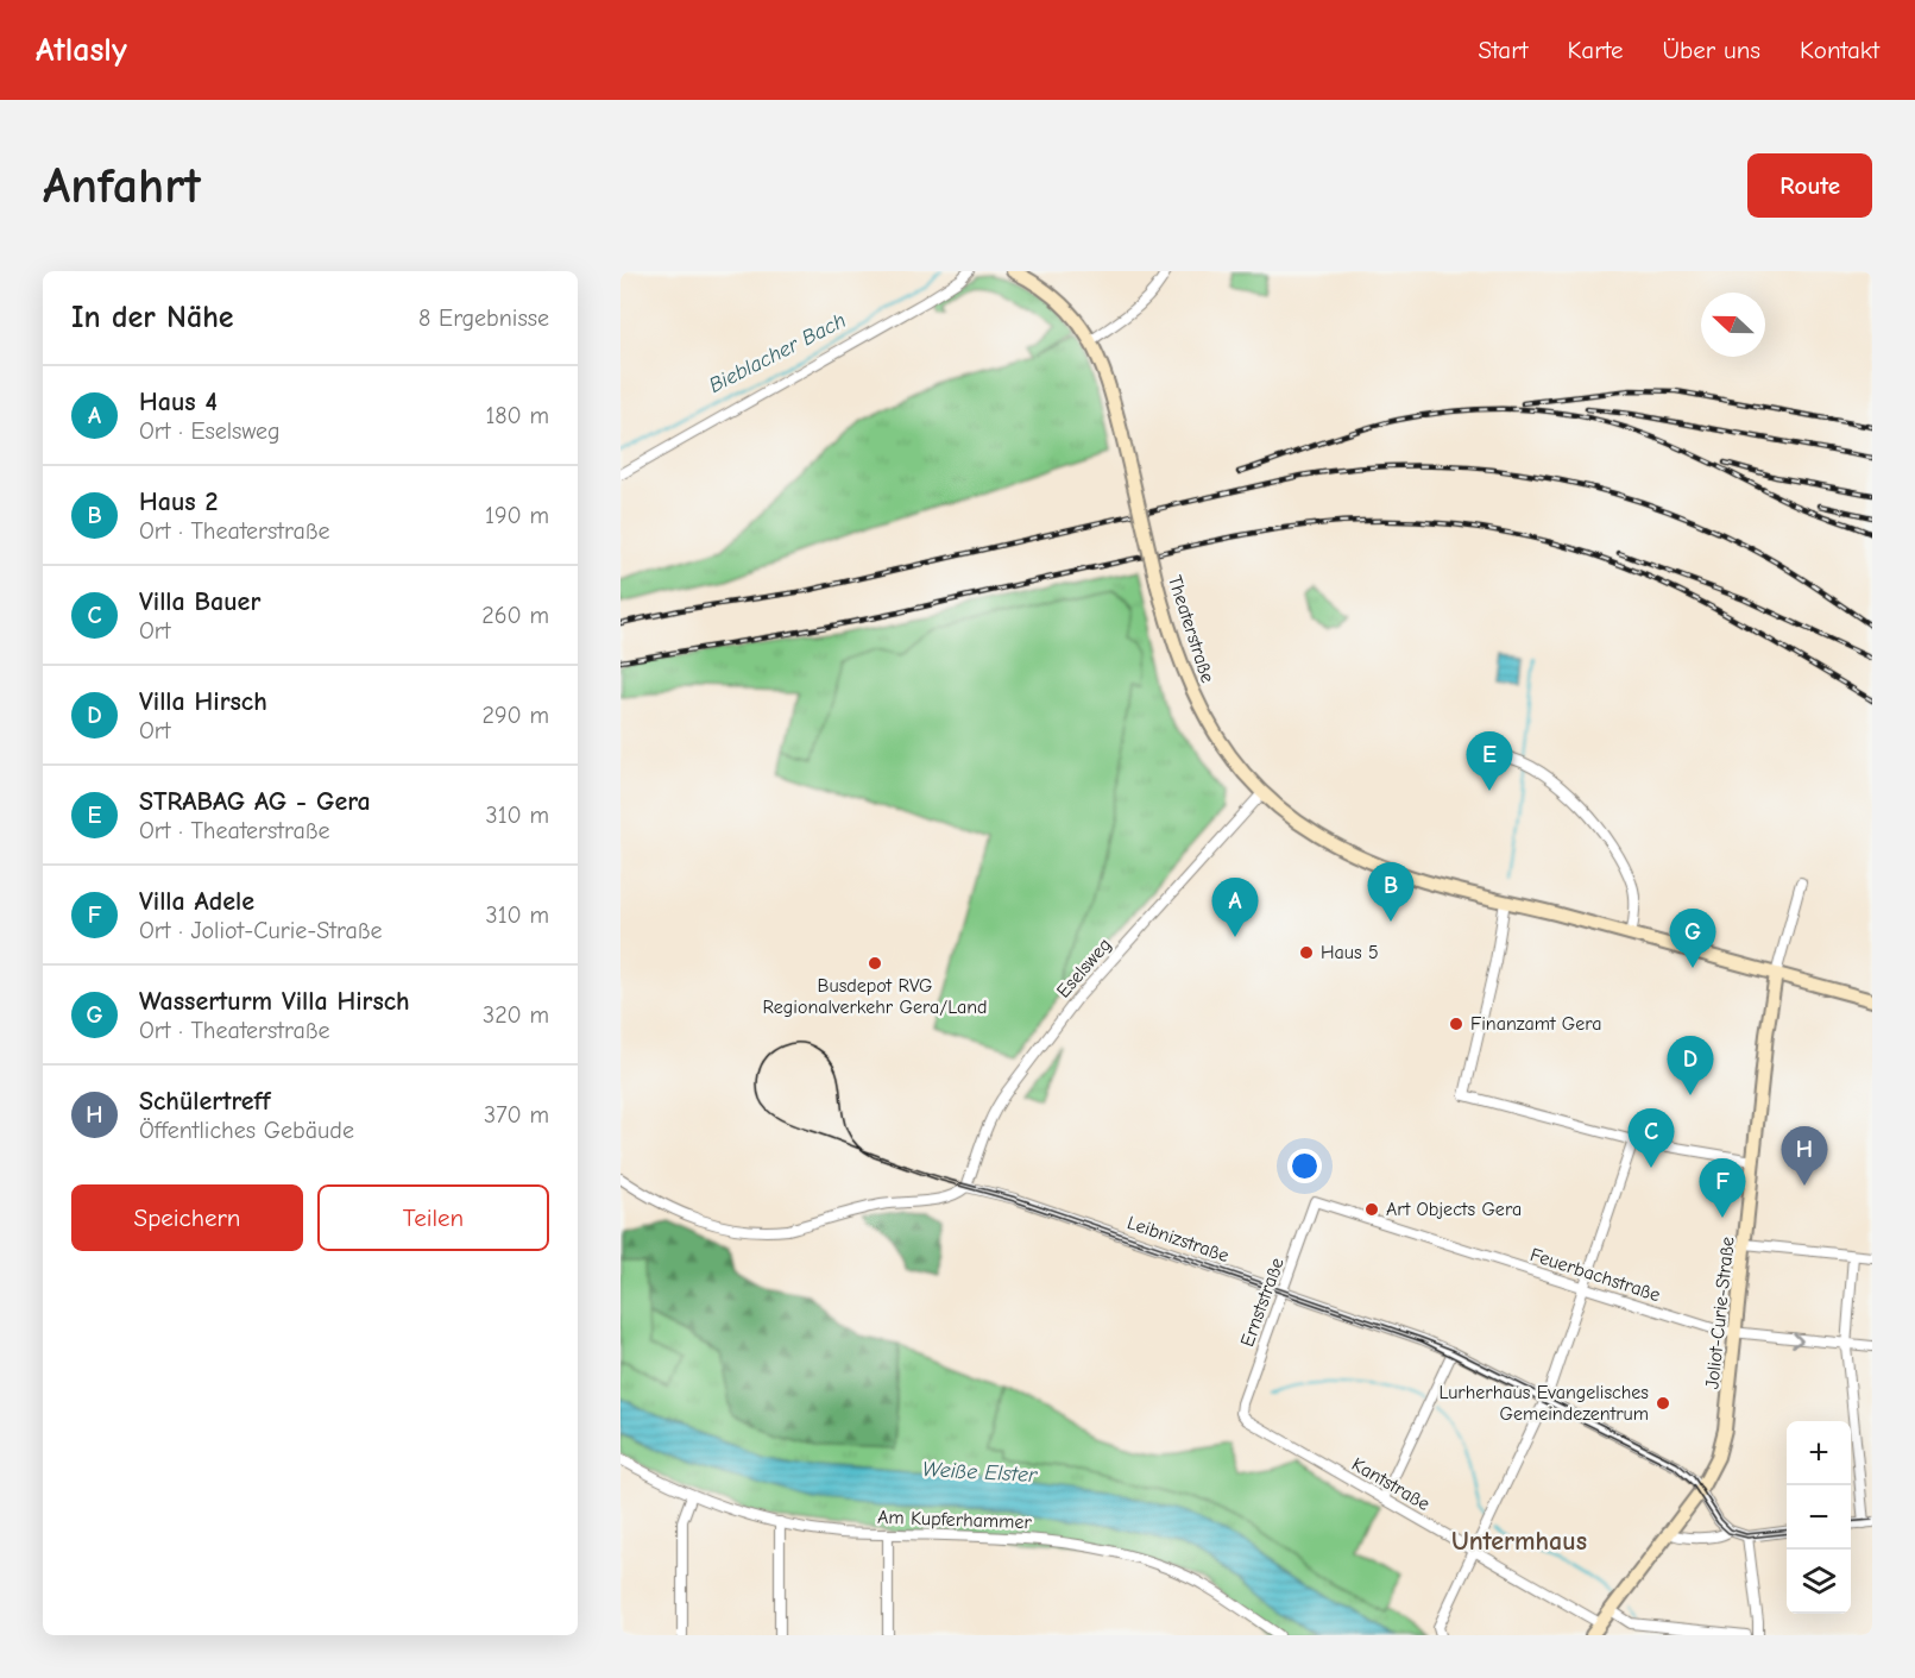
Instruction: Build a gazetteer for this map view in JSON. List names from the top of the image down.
{
  "streets": {
    "main road": ["Theaterstraße", "Joliot-Curie-Straße"],
    "street": [
      "Eselsweg",
      "Leibnizstraße",
      "Feuerbachstraße",
      "Ernststraße",
      "Kantstraße",
      "Am Kupferhammer"
    ]
  },
  "crossings": [
    ["Theaterstraße", "Eselsweg"],
    ["Theaterstraße", "Joliot-Curie-Straße"],
    ["Eselsweg", "Leibnizstraße"],
    ["Leibnizstraße", "Ernststraße"],
    ["Leibnizstraße", "Joliot-Curie-Straße"],
    ["Feuerbachstraße", "Ernststraße"],
    ["Feuerbachstraße", "Joliot-Curie-Straße"],
    ["Ernststraße", "Kantstraße"],
    ["Joliot-Curie-Straße", "Kantstraße"]
  ],
  "districts": ["Untermhaus"],
  "water": ["Bieblacher Bach", "Weiße Elster"],
  "places": [
    "Haus 5",
    "Busdepot RVG Regionalverkehr Gera/Land",
    "Finanzamt Gera",
    "Art Objects Gera",
    "Lurherhaus Evangelisches Gemeindezentrum"
  ],
  "north": "left",
  "page": {
    "header": "Atlasly",
    "nav": [
      "Start",
      "Karte",
      "Über uns",
      "Kontakt"
    ],
    "buttons": [
      "Route",
      ["Speichern", "Teilen"]
    ],
    "title": "Anfahrt",
    "heading": ["In der Nähe", "8 Ergebnisse"],
    "list": [
      {
        "mark": "A",
        "name": "Haus 4",
        "note": "Ort · Eselsweg",
        "value": "180 m"
      },
      {
        "mark": "B",
        "name": "Haus 2",
        "note": "Ort · Theaterstraße",
        "value": "190 m"
      },
      {
        "mark": "C",
        "name": "Villa Bauer",
        "note": "Ort",
        "value": "260 m"
      },
      {
        "mark": "D",
        "name": "Villa Hirsch",
        "note": "Ort",
        "value": "290 m"
      },
      {
        "mark": "E",
        "name": "STRABAG AG - Gera",
        "note": "Ort · Theaterstraße",
        "value": "310 m"
      },
      {
        "mark": "F",
        "name": "Villa Adele",
        "note": "Ort · Joliot-Curie-Straße",
        "value": "310 m"
      },
      {
        "mark": "G",
        "name": "Wasserturm Villa Hirsch",
        "note": "Ort · Theaterstraße",
        "value": "320 m"
      },
      {
        "mark": "H",
        "name": "Schülertreff",
        "note": "Öffentliches Gebäude",
        "value": "370 m"
      }
    ],
    "pins": [
      "E",
      "B",
      "A",
      "G",
      "D",
      "C",
      "H",
      "F"
    ],
    "map_buttons": ["+", "−"]
  }
}
